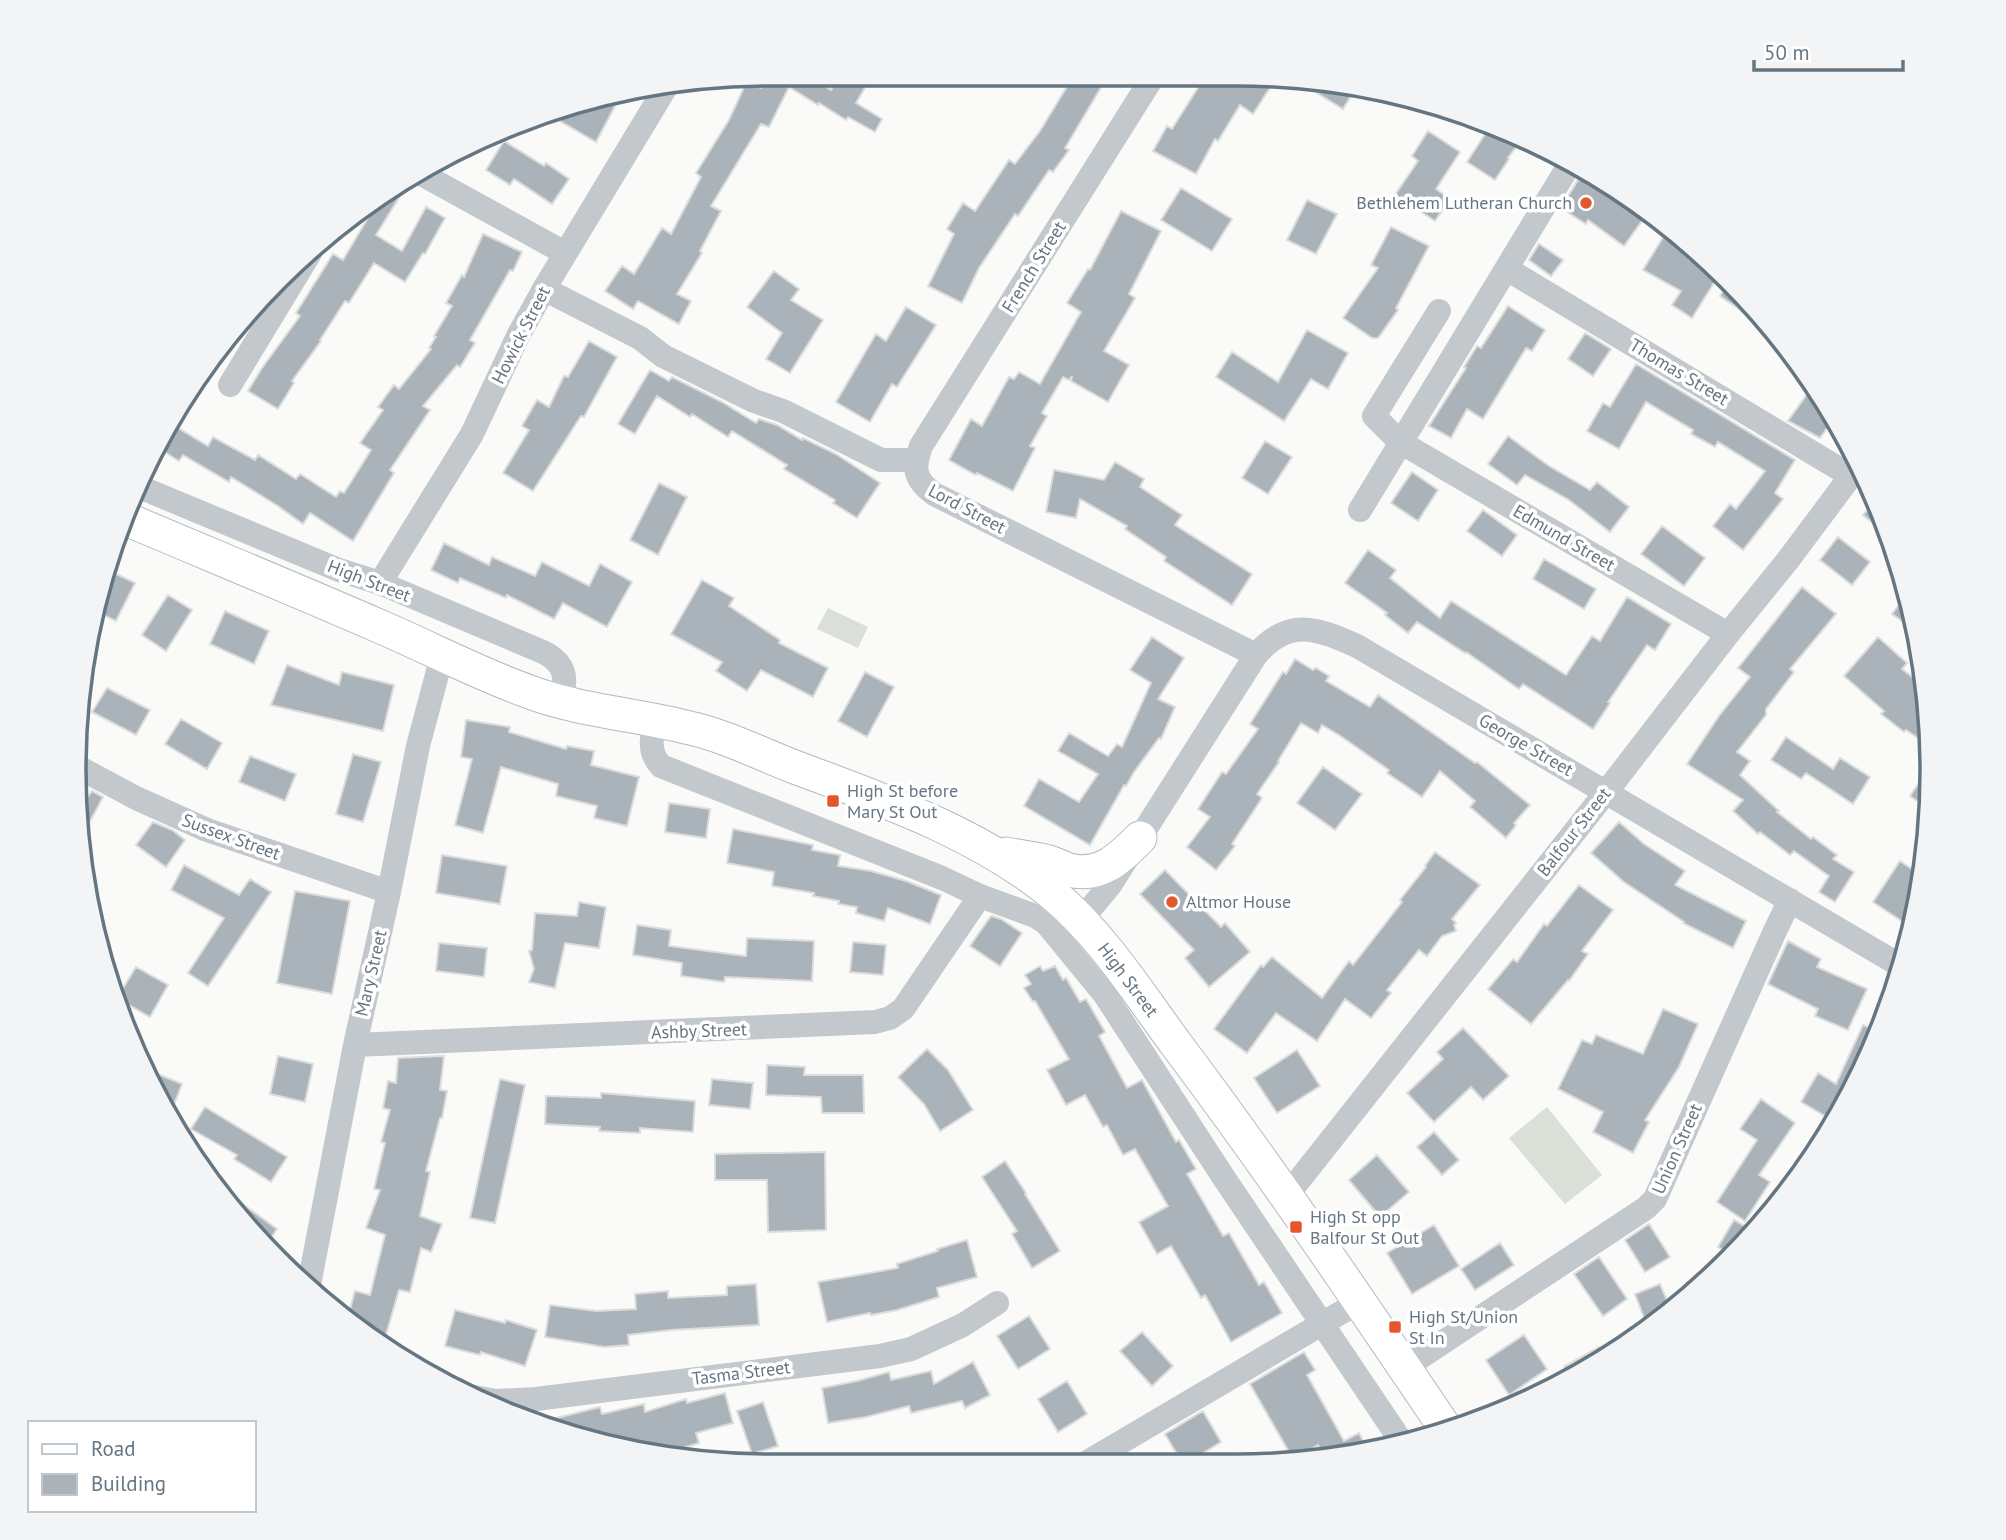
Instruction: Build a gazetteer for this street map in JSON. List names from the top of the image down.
{
  "streets": {
    "main road": ["High Street"],
    "street": [
      "French Street",
      "Howick Street",
      "Thomas Street",
      "Lord Street",
      "Edmund Street",
      "George Street",
      "Balfour Street",
      "Sussex Street",
      "Mary Street",
      "Ashby Street",
      "Union Street",
      "Tasma Street"
    ]
  },
  "crossings": [
    ["French Street", "Lord Street"],
    ["Howick Street", "High Street"],
    ["Lord Street", "George Street"],
    ["Edmund Street", "Balfour Street"],
    ["High Street", "George Street"],
    ["High Street", "Balfour Street"],
    ["High Street", "Mary Street"],
    ["High Street", "Ashby Street"],
    ["High Street", "Union Street"],
    ["George Street", "Balfour Street"],
    ["George Street", "Union Street"],
    ["Sussex Street", "Mary Street"],
    ["Mary Street", "Ashby Street"]
  ],
  "places": {
    "other": ["Bethlehem Lutheran Church", "Altmor House"],
    "transit": ["High St before Mary St Out", "High St opp Balfour St Out", "High St/Union St In"]
  },
  "legend": ["Road", "Building"],
  "scale_bar": "50 m"
}
